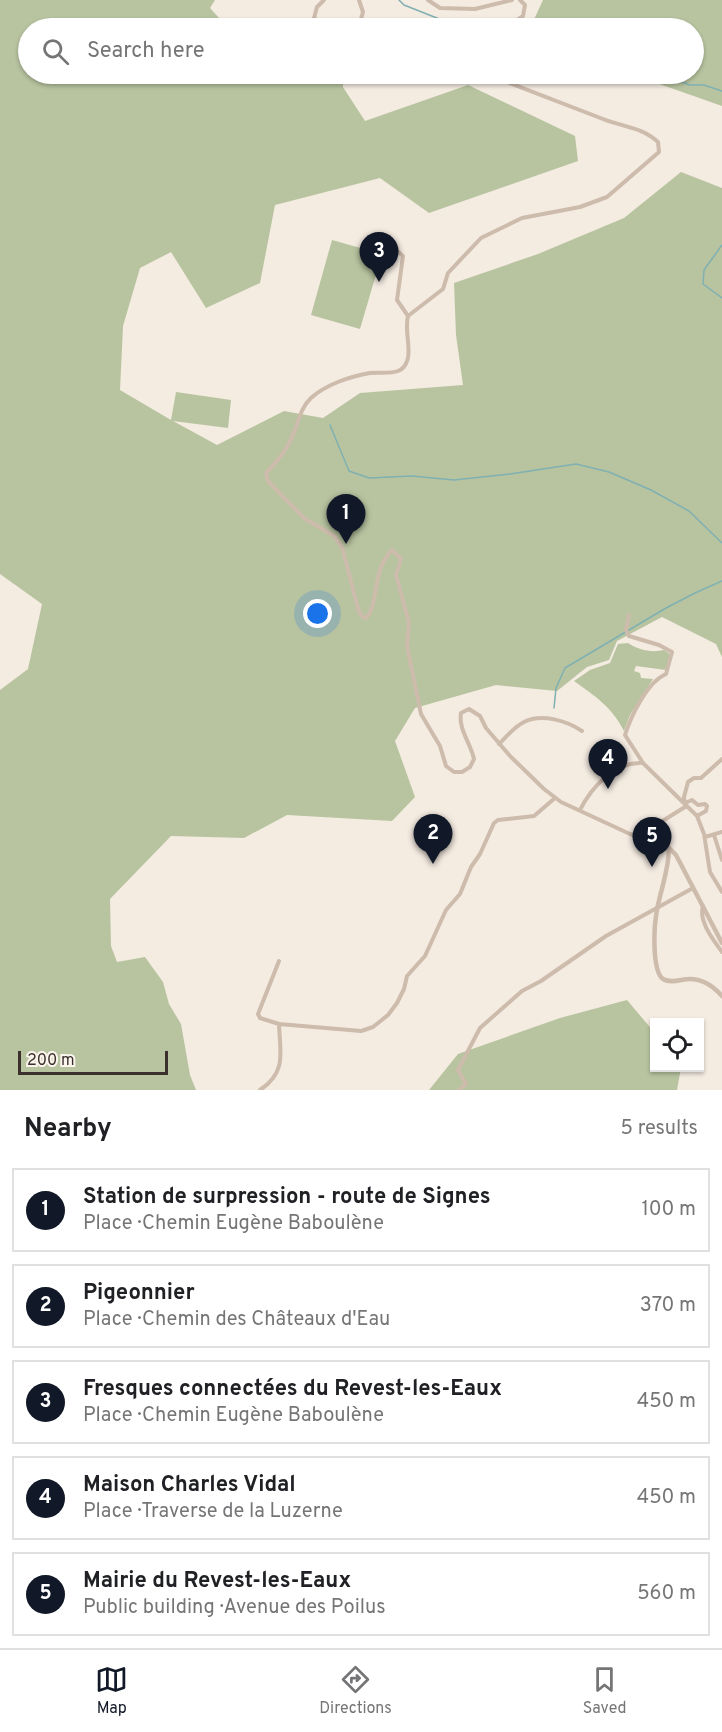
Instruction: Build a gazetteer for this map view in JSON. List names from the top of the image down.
{
  "scale_bar": "200 m",
  "page": {
    "search": "Search here",
    "pins": [
      "3",
      "1",
      "4",
      "2",
      "5"
    ],
    "scale": "200 m",
    "heading": ["Nearby", "5 results"],
    "list": [
      {
        "mark": "1",
        "name": "Station de surpression - route de Signes",
        "note": "Place · Chemin Eugène Baboulène",
        "value": "100 m"
      },
      {
        "mark": "2",
        "name": "Pigeonnier",
        "note": "Place · Chemin des Châteaux d'Eau",
        "value": "370 m"
      },
      {
        "mark": "3",
        "name": "Fresques connectées du Revest-les-Eaux",
        "note": "Place · Chemin Eugène Baboulène",
        "value": "450 m"
      },
      {
        "mark": "4",
        "name": "Maison Charles Vidal",
        "note": "Place · Traverse de la Luzerne",
        "value": "450 m"
      },
      {
        "mark": "5",
        "name": "Mairie du Revest-les-Eaux",
        "note": "Public building · Avenue des Poilus",
        "value": "560 m"
      }
    ],
    "nav": ["Map", "Directions", "Saved"]
  }
}
